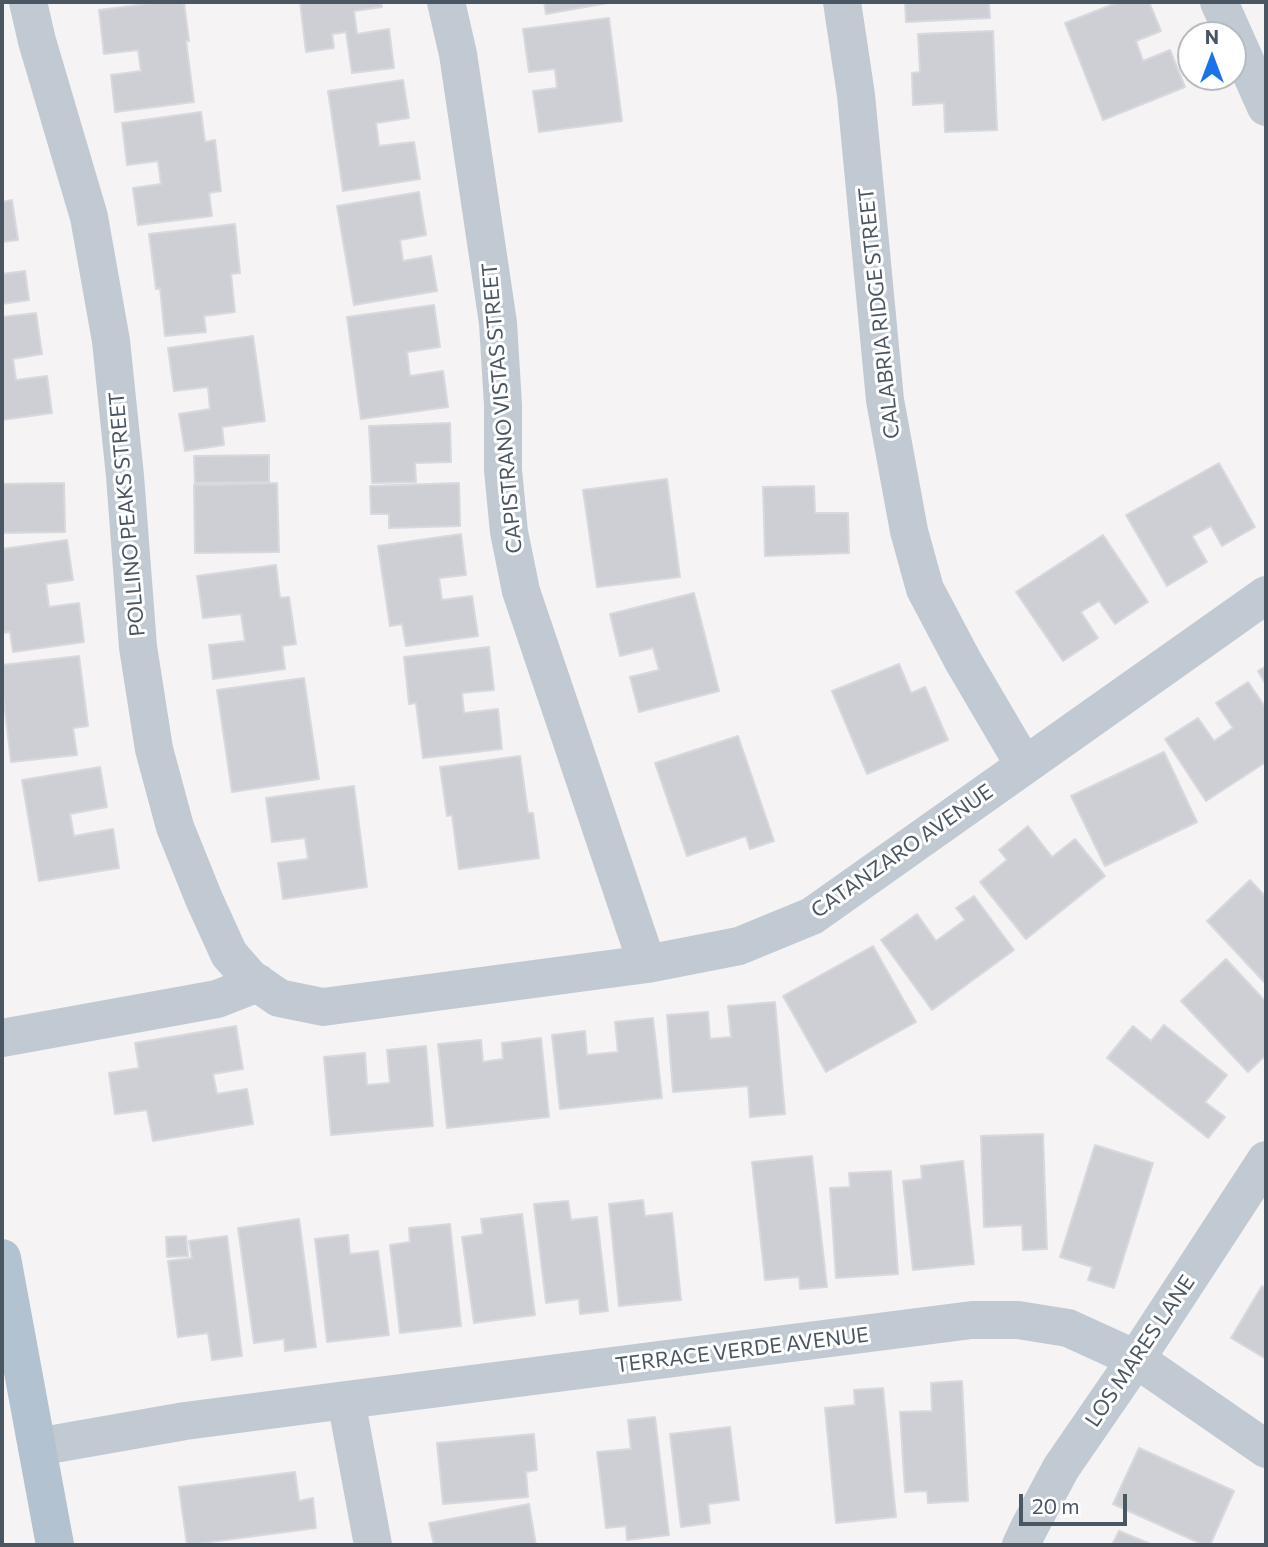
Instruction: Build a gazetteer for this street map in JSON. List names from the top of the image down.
{
  "streets": {
    "street": [
      "CALABRIA RIDGE STREET",
      "CAPISTRANO VISTAS STREET",
      "POLLINO PEAKS STREET",
      "CATANZARO AVENUE",
      "TERRACE VERDE AVENUE",
      "LOS MARES LANE"
    ]
  },
  "crossings": [
    ["CALABRIA RIDGE STREET", "CATANZARO AVENUE"],
    ["CAPISTRANO VISTAS STREET", "CATANZARO AVENUE"],
    ["POLLINO PEAKS STREET", "CATANZARO AVENUE"],
    ["TERRACE VERDE AVENUE", "LOS MARES LANE"]
  ],
  "scale_bar": "20 m",
  "north": "top"
}
